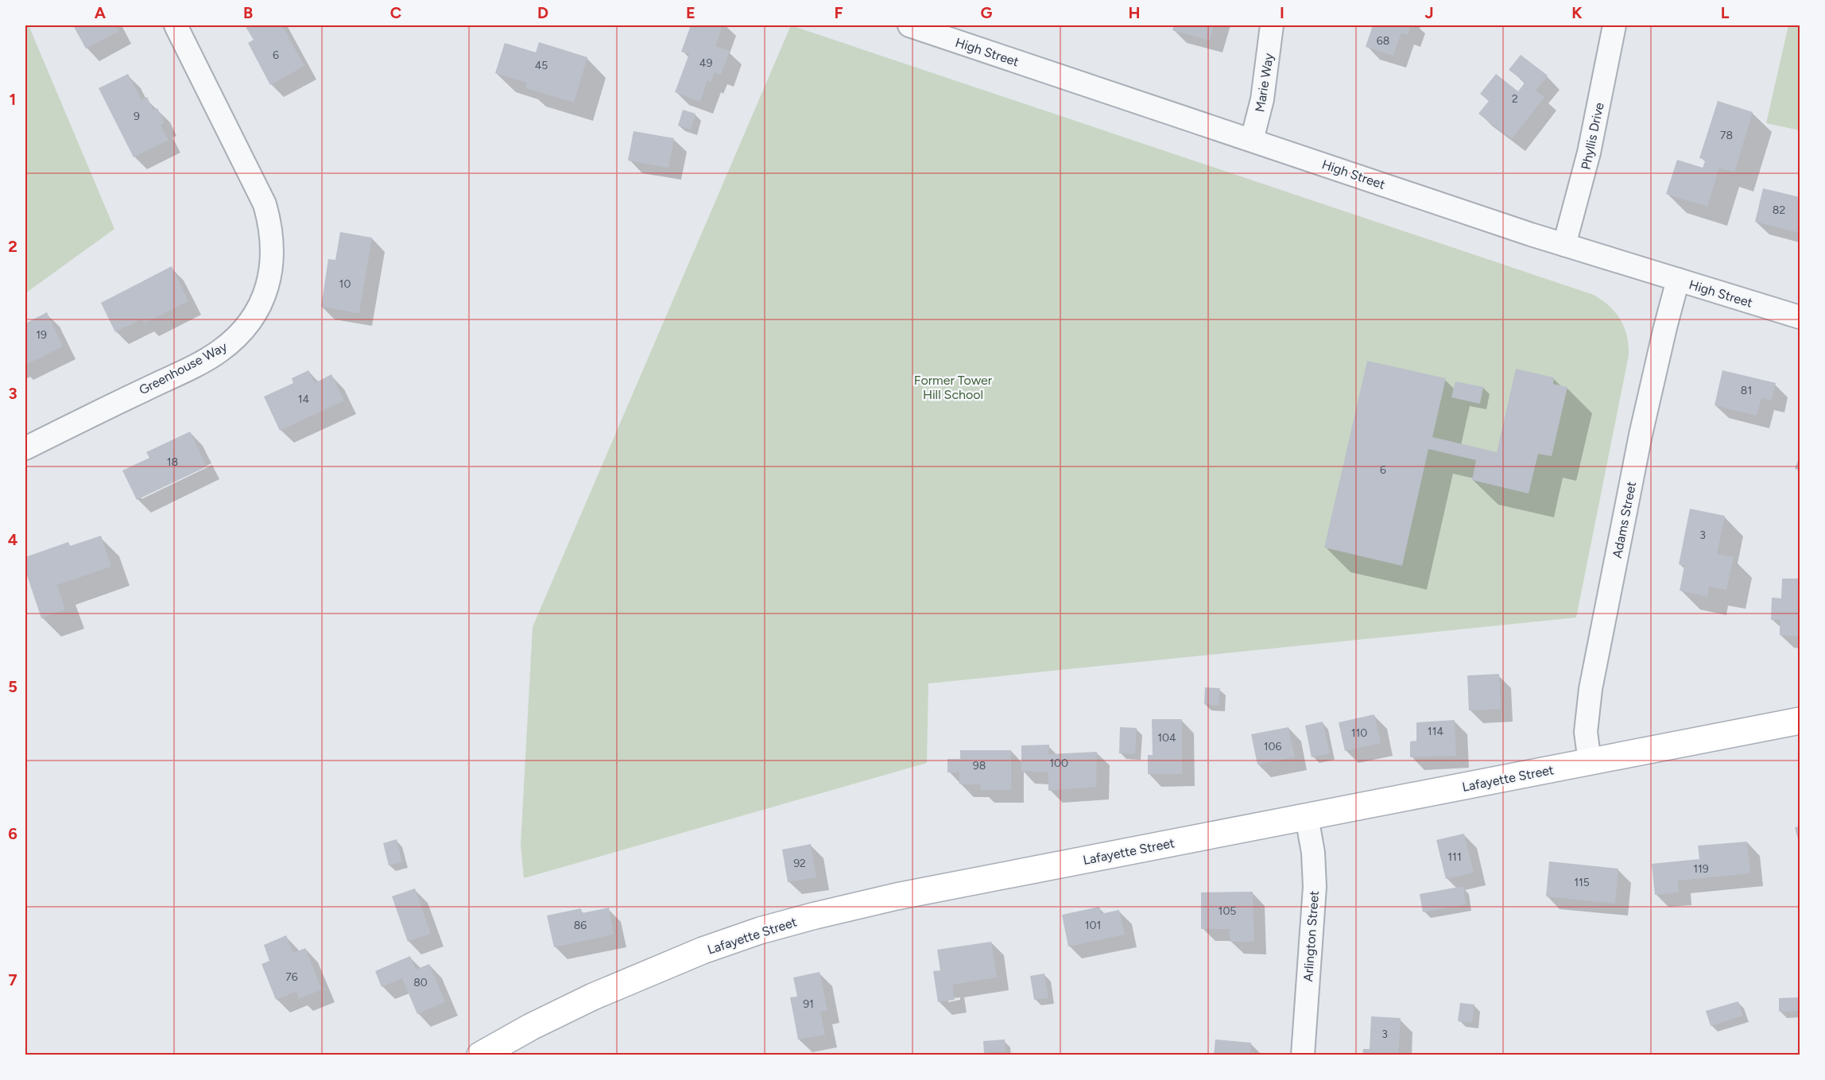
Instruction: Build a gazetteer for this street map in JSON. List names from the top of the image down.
{
  "streets": {
    "main road": ["Lafayette Street"],
    "street": [
      "High Street",
      "Marie Way",
      "Phyllis Drive",
      "Greenhouse Way",
      "Adams Street",
      "Arlington Street"
    ]
  },
  "crossings": [
    ["High Street", "Marie Way"],
    ["High Street", "Phyllis Drive"],
    ["High Street", "Adams Street"],
    ["Adams Street", "Lafayette Street"],
    ["Lafayette Street", "Arlington Street"]
  ],
  "parks": ["Former Tower Hill School"],
  "house_numbers": [
    "68",
    "6",
    "49",
    "45",
    "2",
    "9",
    "78",
    "82",
    "10",
    "19",
    "81",
    "14",
    "18",
    "6",
    "3",
    "114",
    "110",
    "104",
    "106",
    "100",
    "98",
    "111",
    "92",
    "119",
    "115",
    "105",
    "86",
    "101",
    "76",
    "80",
    "91",
    "3"
  ],
  "grid": {
    "columns": [
      "A",
      "B",
      "C",
      "D",
      "E",
      "F",
      "G",
      "H",
      "I",
      "J",
      "K",
      "L"
    ],
    "rows": [
      "1",
      "2",
      "3",
      "4",
      "5",
      "6",
      "7"
    ]
  }
}
